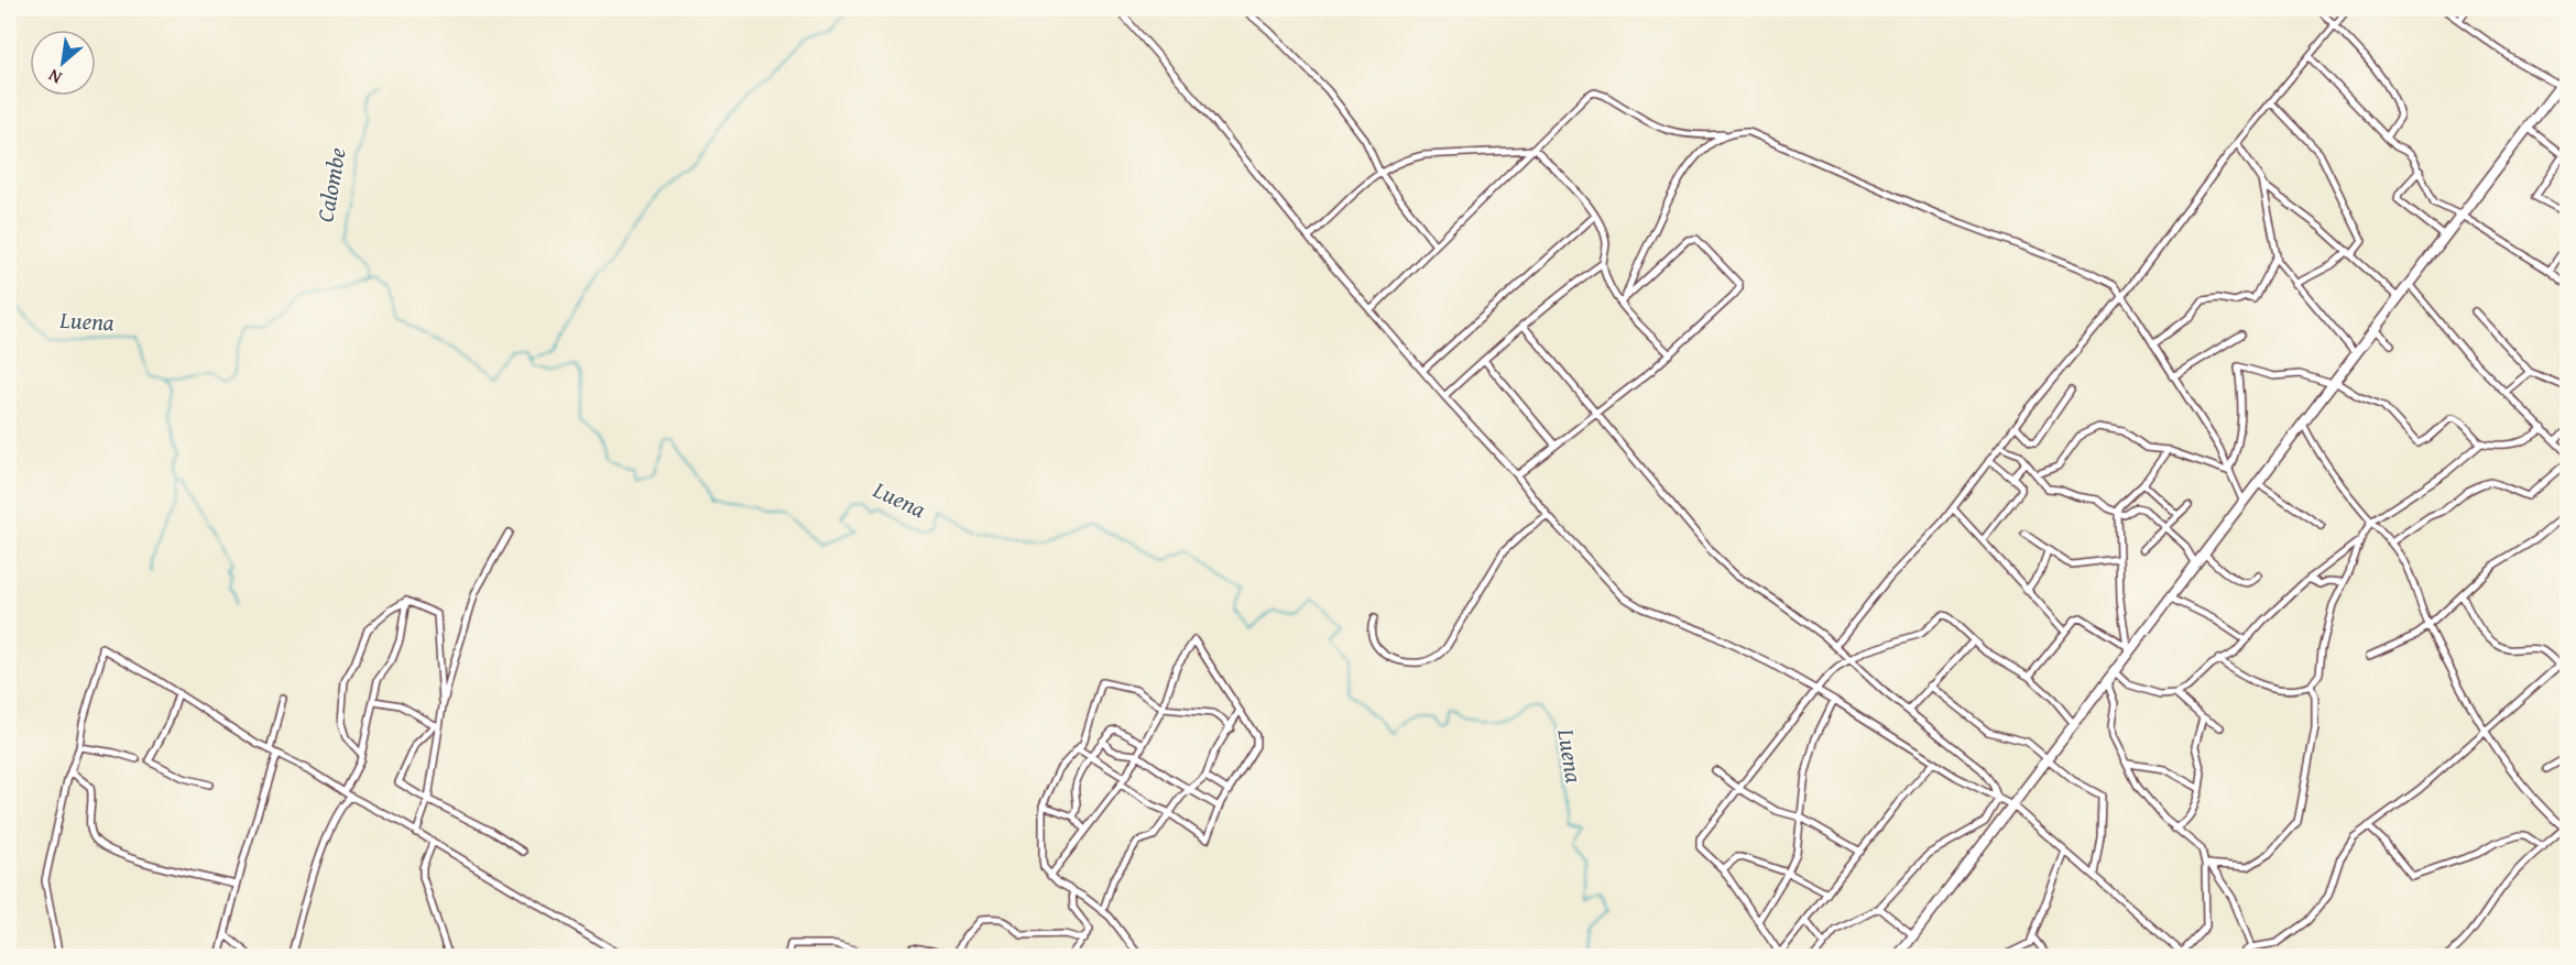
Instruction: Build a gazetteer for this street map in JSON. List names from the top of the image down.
{
  "water": ["Calombe", "Luena"],
  "north": "bottom left"
}
